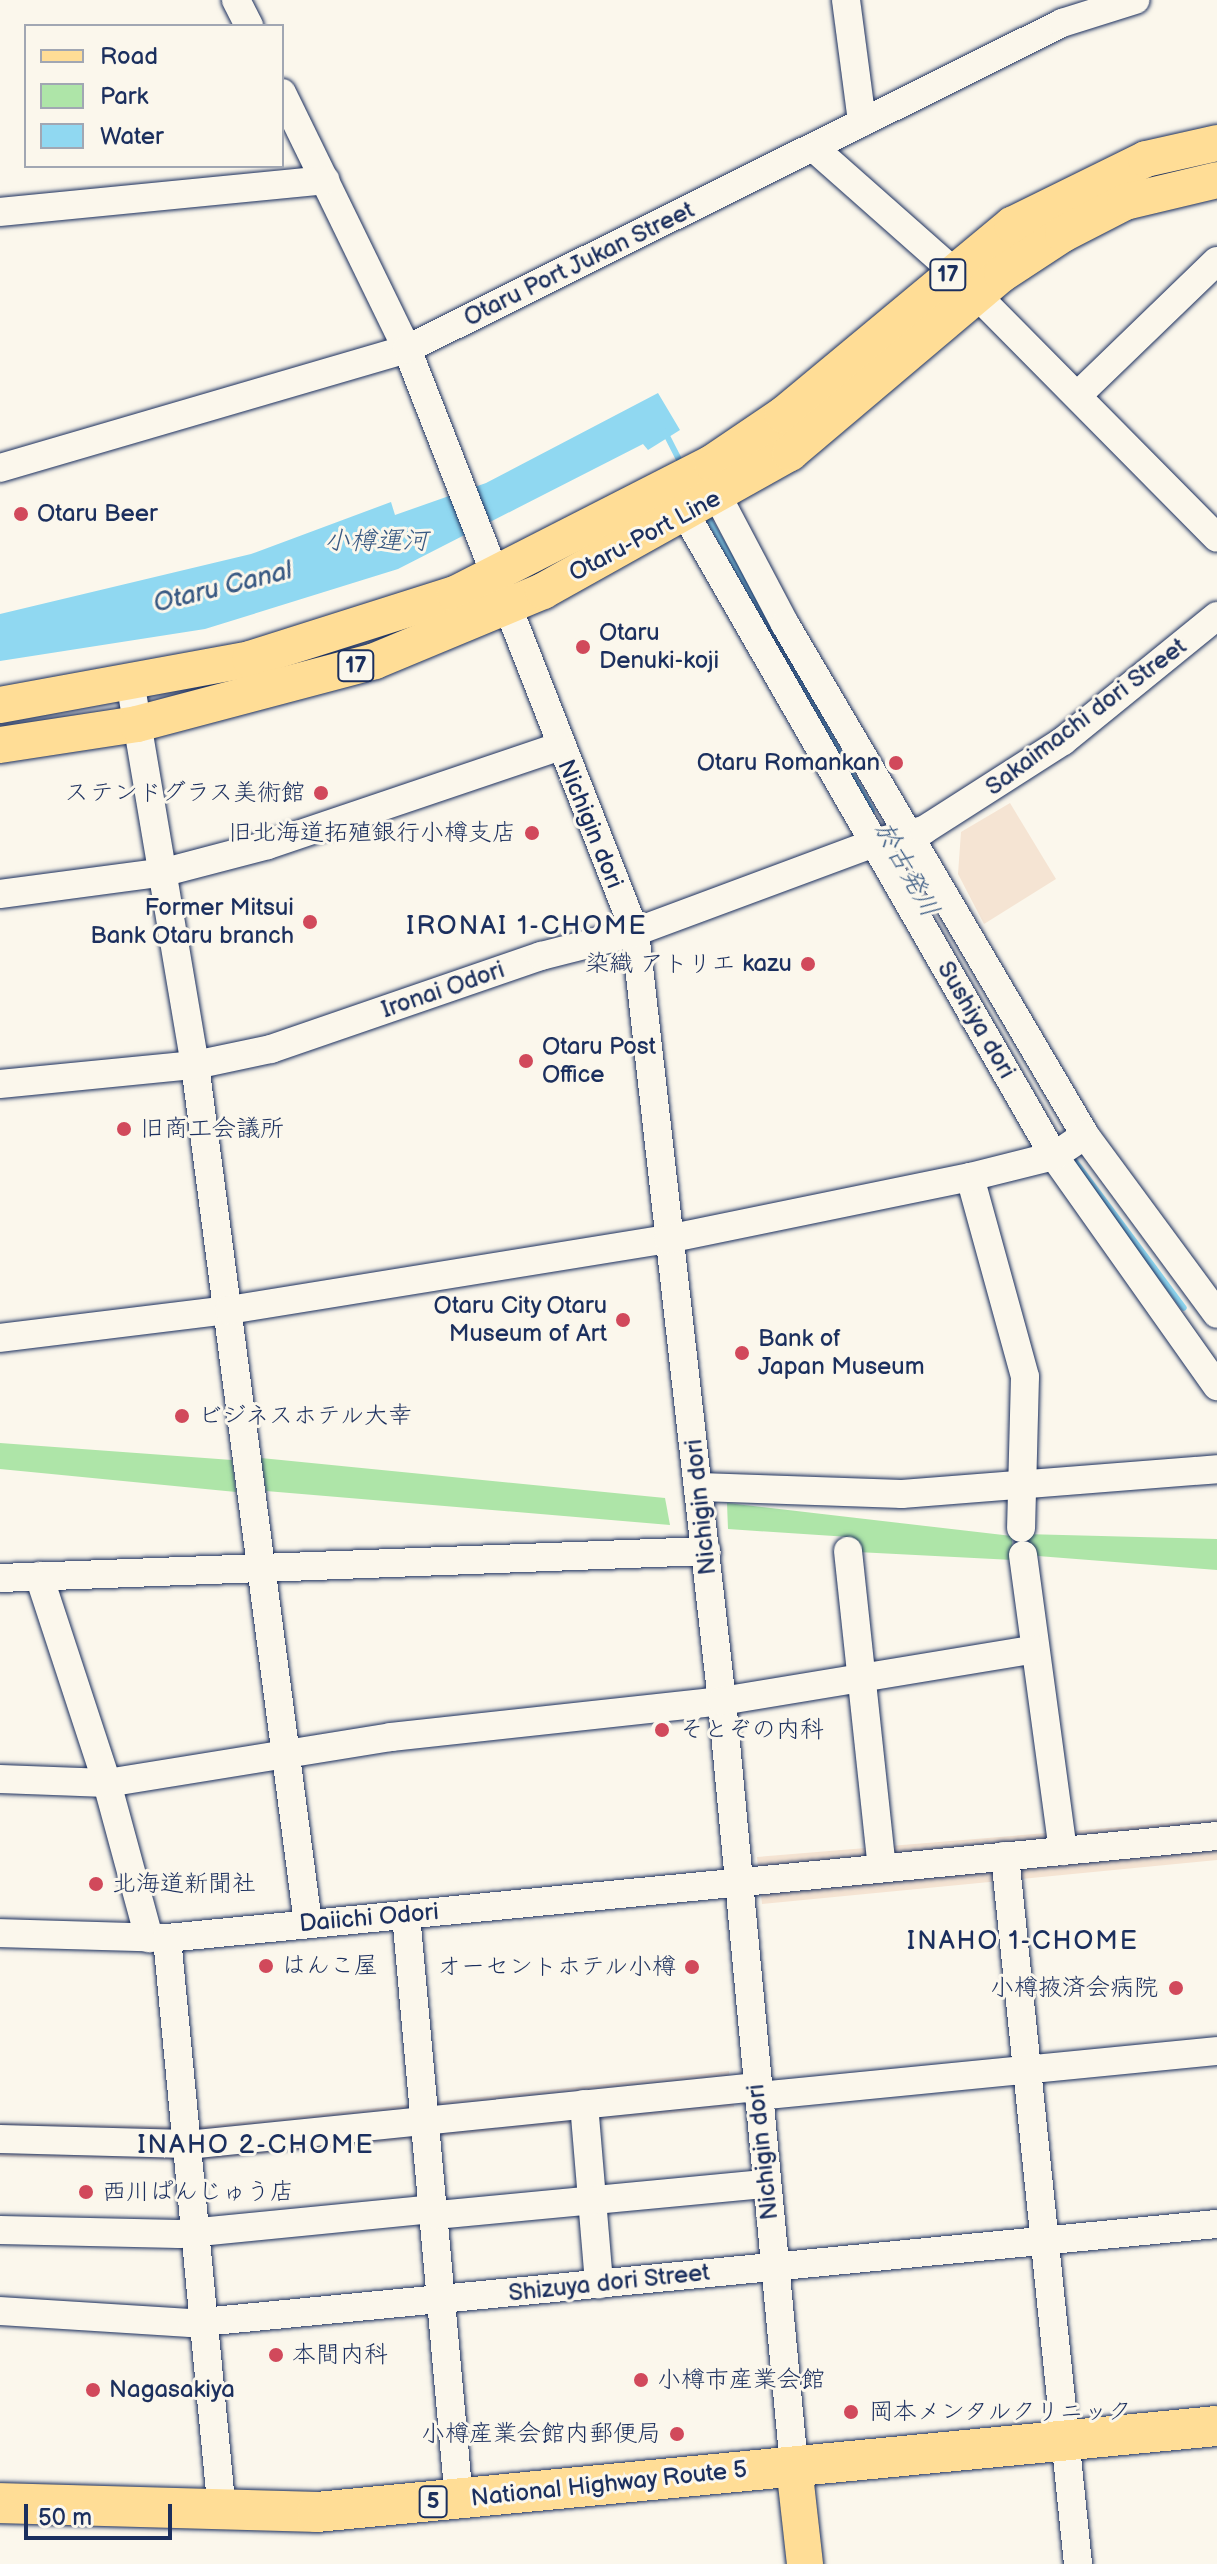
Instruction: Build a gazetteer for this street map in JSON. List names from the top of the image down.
{
  "streets": {
    "highway": ["National Highway Route 5", "5"],
    "main road": ["17", "Otaru-Port Line"],
    "street": [
      "Otaru Port Jukan Street",
      "Sakaimachi dori Street",
      "Nichigin dori",
      "Ironai Odori",
      "Sushiya dori",
      "Daiichi Odori",
      "Shizuya dori Street"
    ]
  },
  "crossings": [
    ["Otaru Port Jukan Street", "Nichigin dori"],
    ["Otaru-Port Line", "Nichigin dori"],
    ["Otaru-Port Line", "Sushiya dori"],
    ["Sakaimachi dori Street", "Ironai Odori"],
    ["Sakaimachi dori Street", "Sushiya dori"],
    ["Nichigin dori", "Ironai Odori"],
    ["Nichigin dori", "Daiichi Odori"],
    ["Nichigin dori", "Shizuya dori Street"],
    ["Nichigin dori", "National Highway Route 5"],
    ["Ironai Odori", "Sushiya dori"]
  ],
  "districts": ["IRONAI 1-CHOME", "INAHO 1-CHOME", "INAHO 2-CHOME"],
  "water": ["小樽運河", "Otaru Canal", "於古発川"],
  "places": [
    "Otaru Beer",
    "Otaru Denuki-koji",
    "Otaru Romankan",
    "ステンドグラス美術館",
    "旧北海道拓殖銀行小樽支店",
    "Former Mitsui Bank Otaru branch",
    "染織 アトリエ kazu",
    "Otaru Post Office",
    "旧商工会議所",
    "Otaru City Otaru Museum of Art",
    "Bank of Japan Museum",
    "ビジネスホテル大幸",
    "そとぞの内科",
    "北海道新聞社",
    "はんこ屋",
    "オーセントホテル小樽",
    "小樽掖済会病院",
    "西川ぱんじゅう店",
    "本間内科",
    "小樽市産業会館",
    "Nagasakiya",
    "岡本メンタルクリニック",
    "小樽産業会館内郵便局"
  ],
  "legend": ["Road", "Park", "Water"],
  "scale_bar": "50 m"
}
